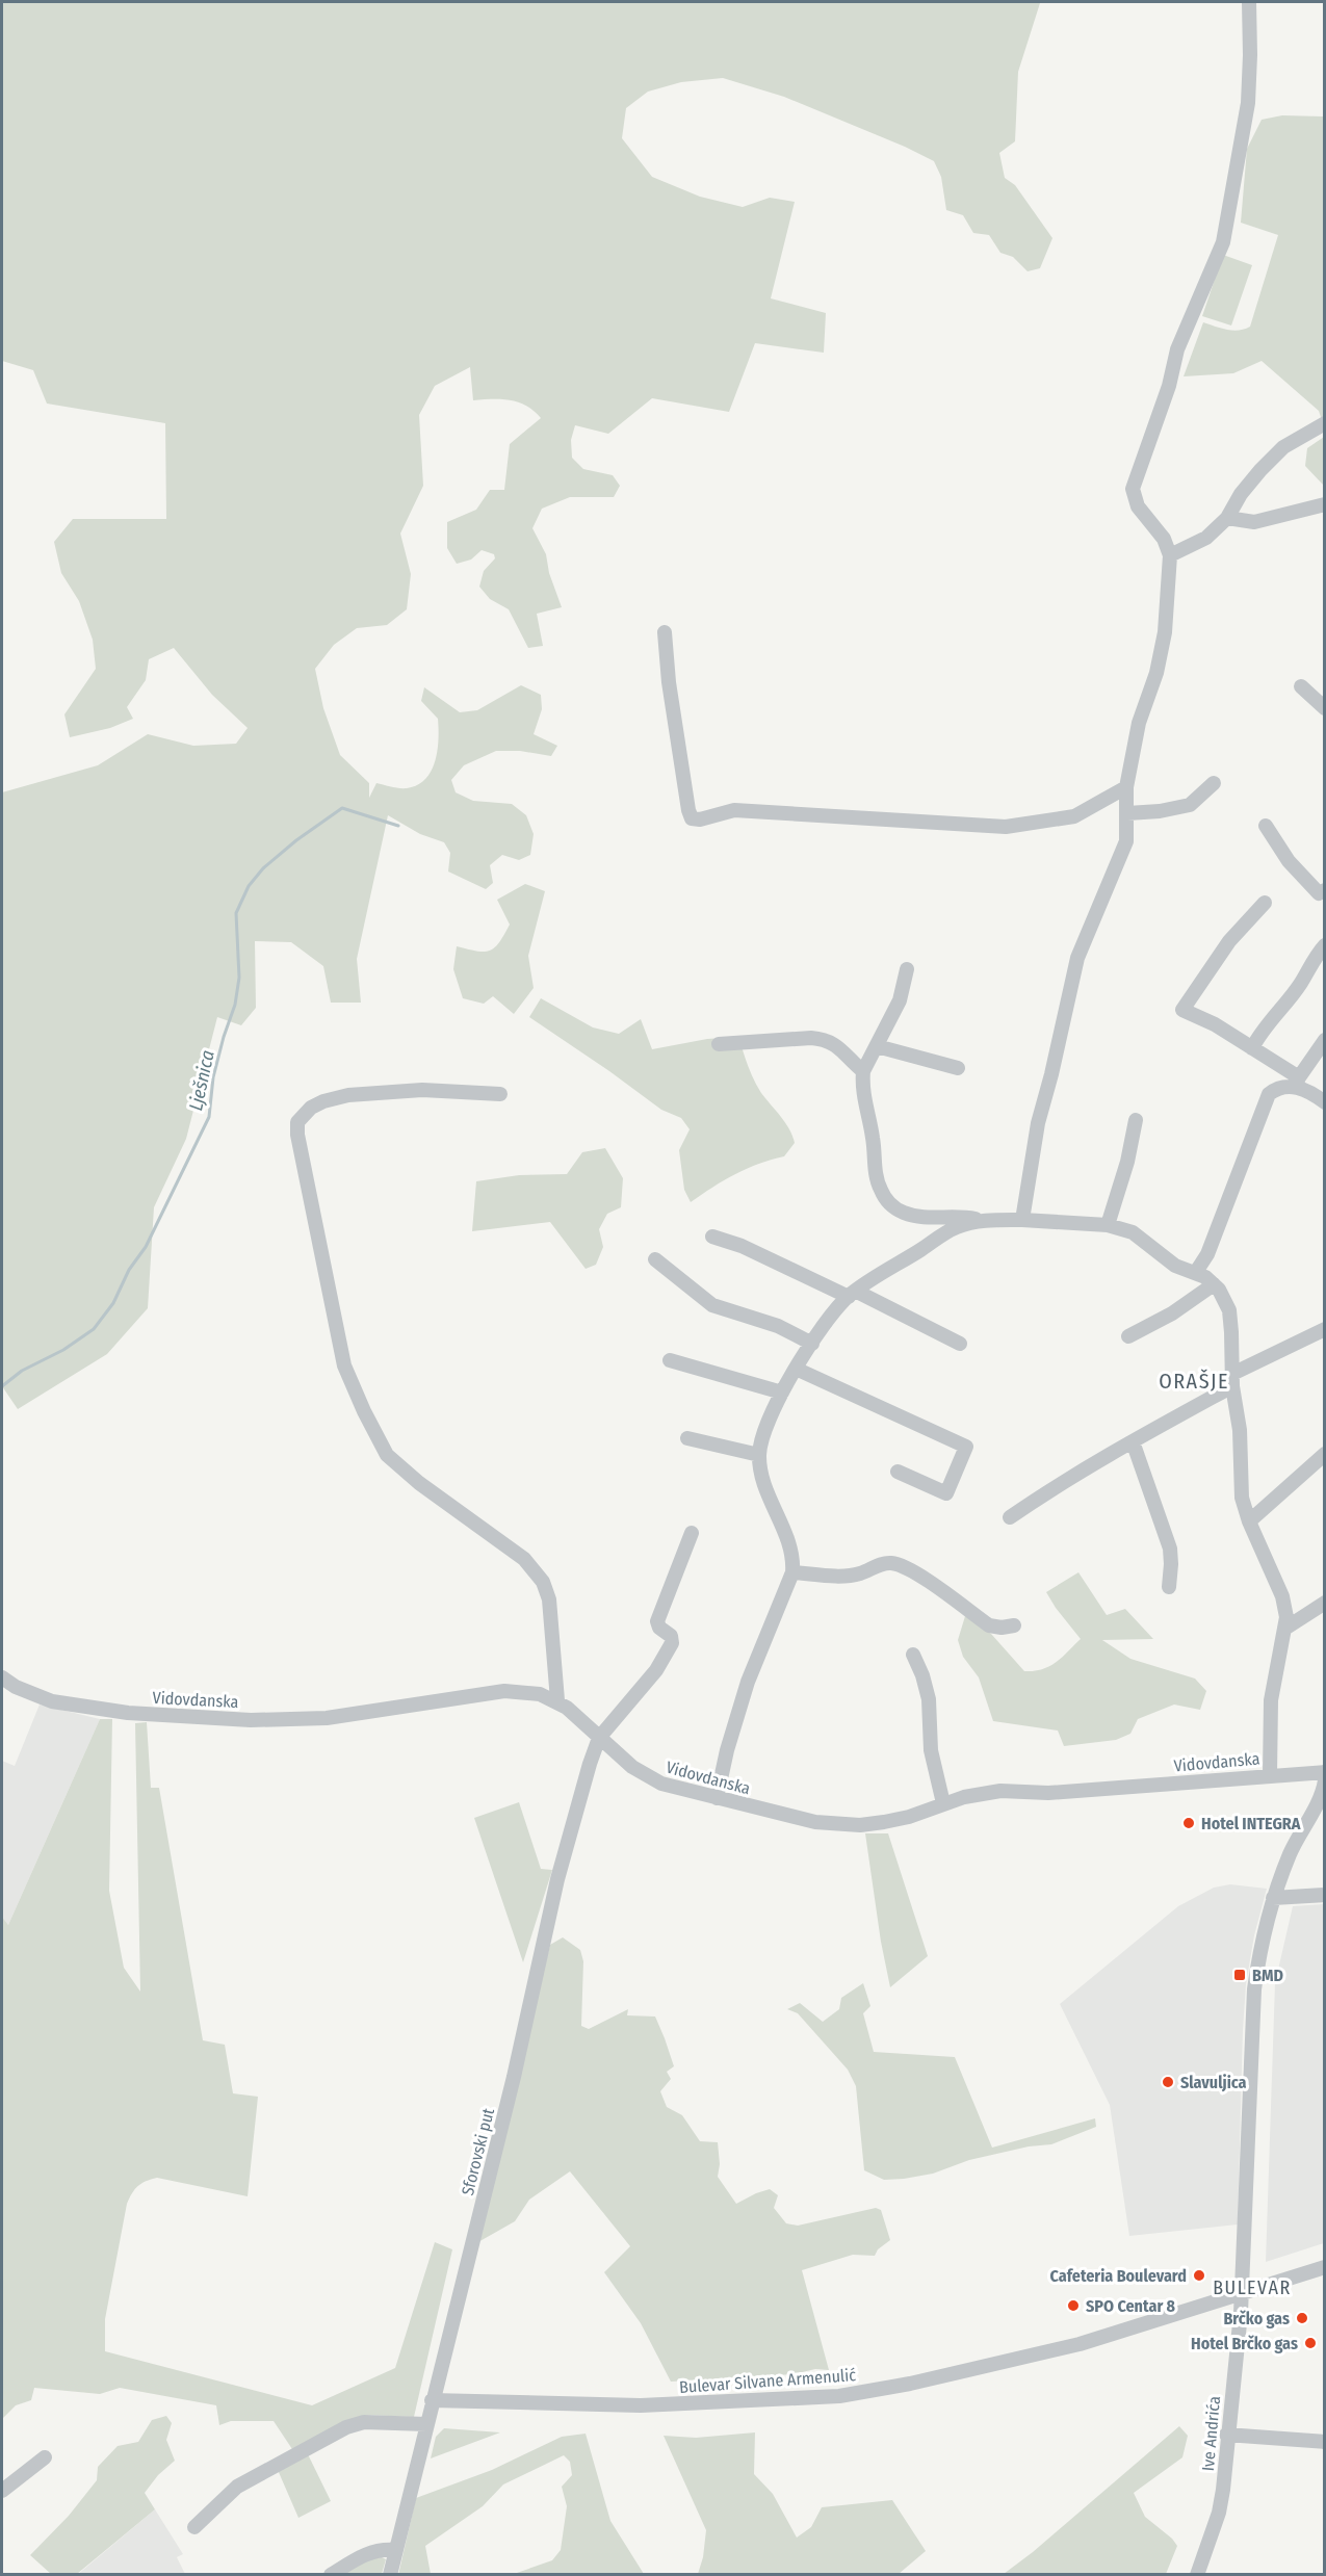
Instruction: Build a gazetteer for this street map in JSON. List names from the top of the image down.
{
  "streets": {
    "street": [
      "Vidovdanska",
      "Sforovski put",
      "Bulevar Silvane Armenulić",
      "Ive Andrića"
    ]
  },
  "crossings": [
    ["Vidovdanska", "Sforovski put"],
    ["Sforovski put", "Bulevar Silvane Armenulić"],
    ["Bulevar Silvane Armenulić", "Ive Andrića"]
  ],
  "districts": ["ORAŠJE", "BULEVAR"],
  "water": ["Lješnica"],
  "places": {
    "other": [
      "Hotel INTEGRA",
      "Slavuljica",
      "Cafeteria Boulevard",
      "SPO Centar 8",
      "Brčko gas",
      "Hotel Brčko gas"
    ],
    "transit": ["BMD"]
  }
}
